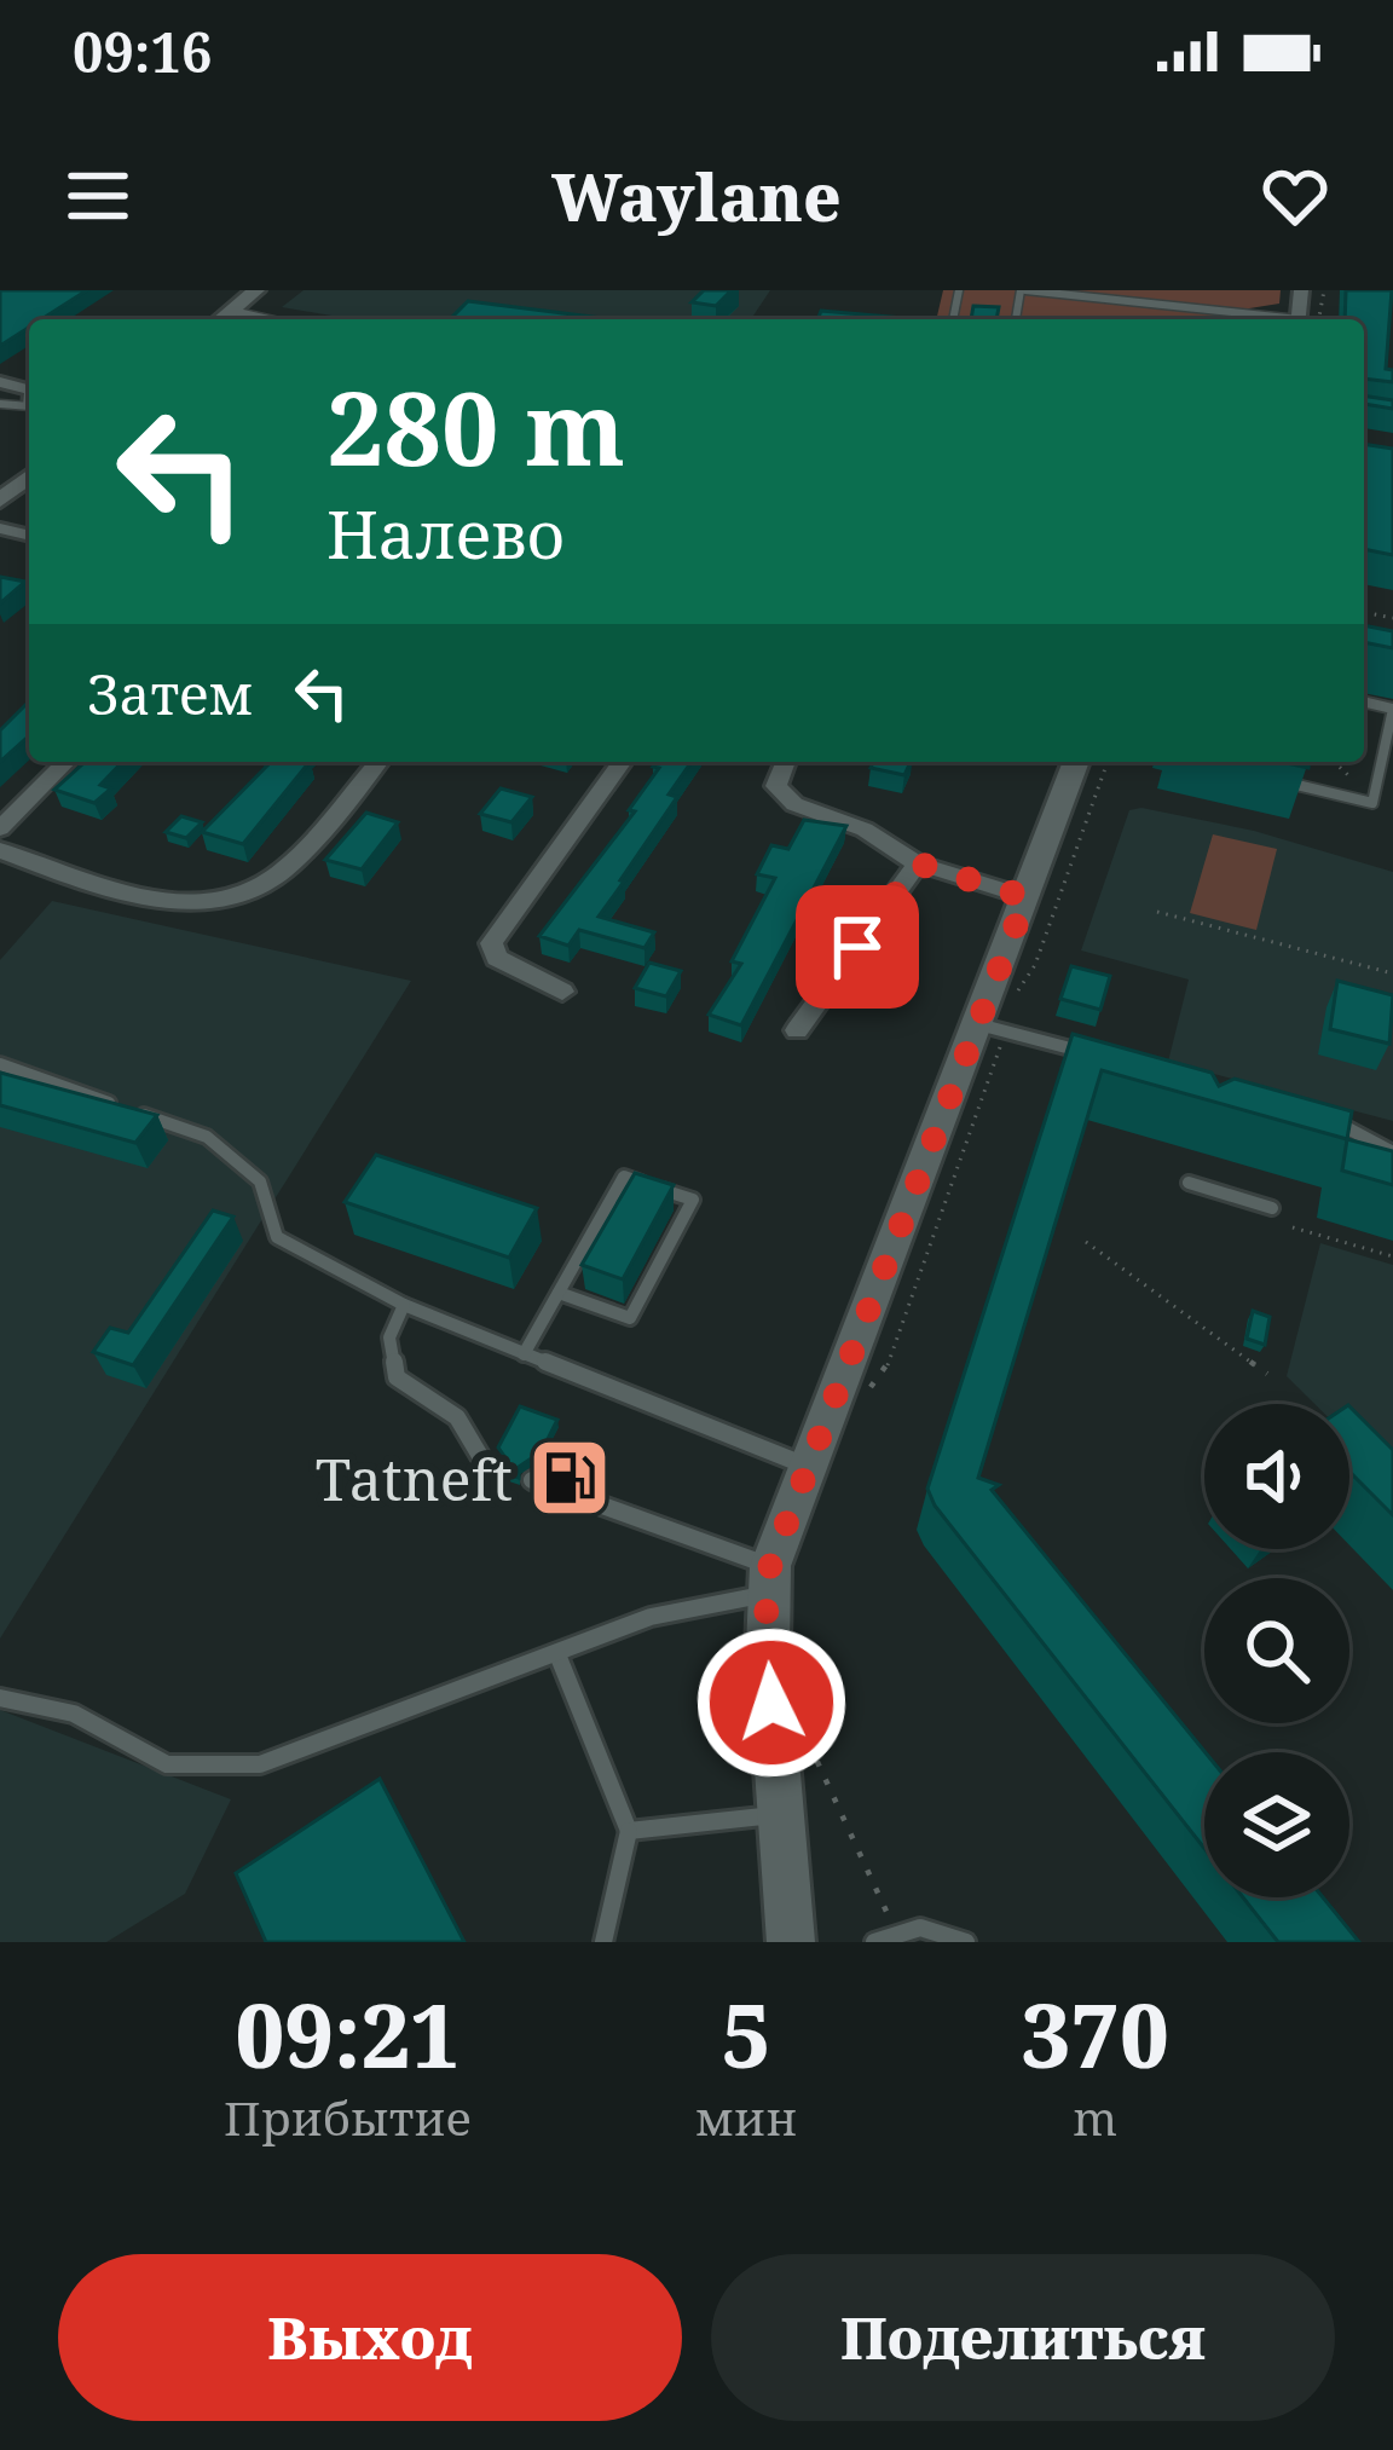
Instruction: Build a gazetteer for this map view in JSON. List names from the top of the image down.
{
  "places": {
    "fuel station": ["Tatneft"]
  },
  "page": {
    "status": "09:16",
    "header": "Waylane",
    "turn": ["280 m", "Налево"],
    "then": "Затем",
    "eta": [
      "09:21",
      "Прибытие",
      "5",
      "мин",
      "370",
      "m"
    ],
    "buttons": ["Выход", "Поделиться"]
  }
}
